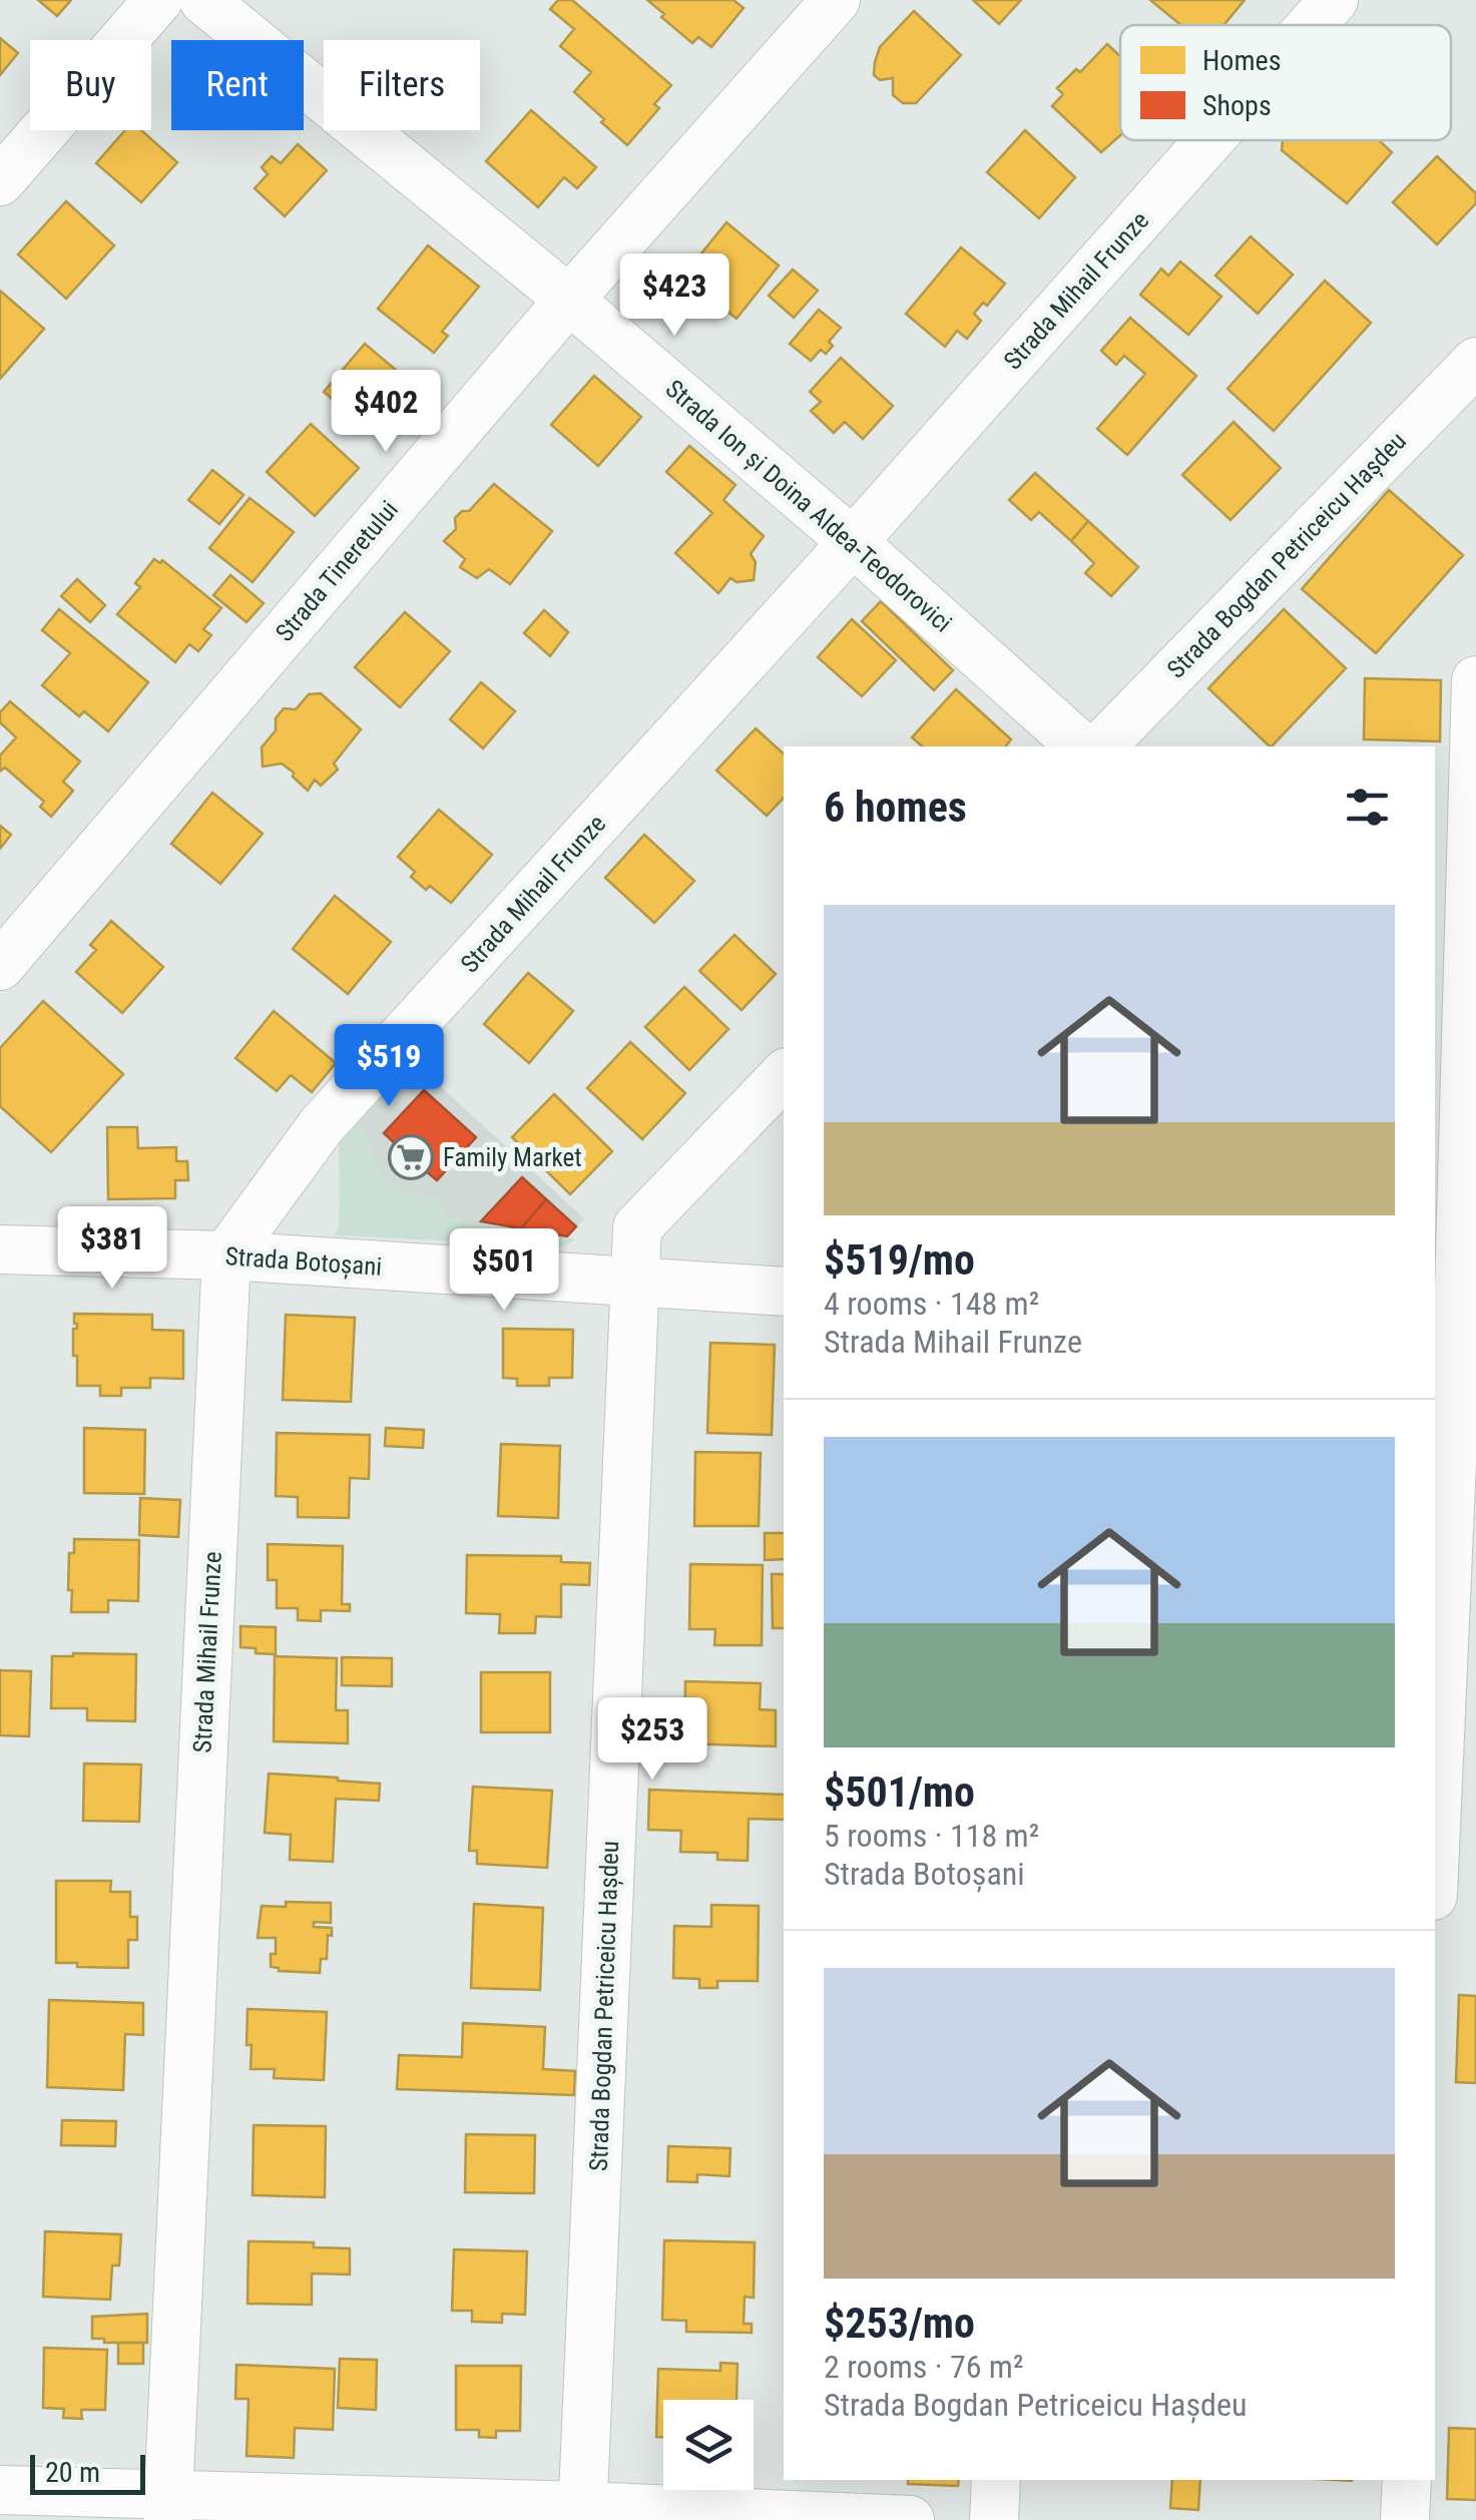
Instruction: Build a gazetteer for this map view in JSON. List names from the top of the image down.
{
  "streets": {
    "street": [
      "Strada Mihail Frunze",
      "Strada Ion și Doina Aldea-Teodorovici",
      "Strada Bogdan Petriceicu Hașdeu",
      "Strada Tineretului",
      "Strada Botoșani"
    ]
  },
  "crossings": [
    ["Strada Mihail Frunze", "Strada Ion și Doina Aldea-Teodorovici"],
    ["Strada Mihail Frunze", "Strada Botoșani"],
    ["Strada Ion și Doina Aldea-Teodorovici", "Strada Tineretului"],
    ["Strada Bogdan Petriceicu Hașdeu", "Strada Botoșani"]
  ],
  "places": {
    "supermarket": ["Family Market"]
  },
  "legend": ["Homes", "Shops"],
  "scale_bar": "20 m",
  "page": {
    "chip": ["Buy", "Rent", "Filters"],
    "price": [
      "$423",
      "$402",
      "$519",
      "$381",
      "$501",
      "$253"
    ],
    "heading": "6 homes",
    "list": [
      {
        "name": "$519/mo",
        "note": "4 rooms · 148 m² · Strada Mihail Frunze"
      },
      {
        "name": "$501/mo",
        "note": "5 rooms · 118 m² · Strada Botoșani"
      },
      {
        "name": "$253/mo",
        "note": "2 rooms · 76 m² · Strada Bogdan Petriceicu Hașdeu"
      }
    ],
    "scale": "20 m"
  }
}
